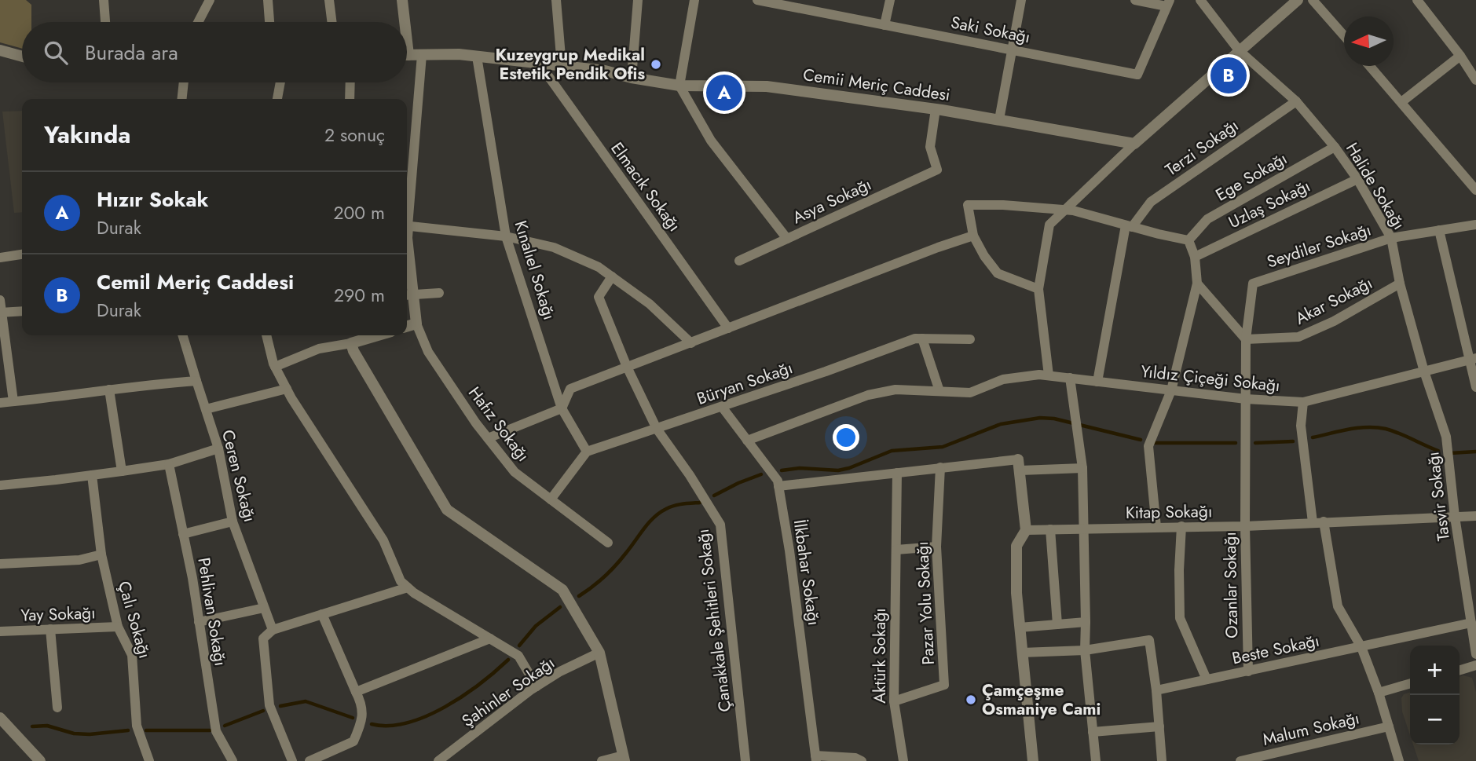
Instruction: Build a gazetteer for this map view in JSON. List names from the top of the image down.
{
  "streets": {
    "street": [
      "Saki Sokağı",
      "Cemii Meriç Caddesi",
      "Terzi Sokağı",
      "Ege Sokağı",
      "Halide Sokağı",
      "Elmacık Sokağı",
      "Asya Sokağı",
      "Uzlaş Sokağı",
      "Seydiler Sokağı",
      "Kınalıel Sokağı",
      "Akar Sokağı",
      "Yıldız Çiçeği Sokağı",
      "Büryan Sokağı",
      "Hafız Sokağı",
      "Ceren Sokağı",
      "Tasvir Sokağı",
      "Kitap Sokağı",
      "İlkbahar Sokağı",
      "Ozanlar Sokağı",
      "Pazar Yolu Sokağı",
      "Pehlivan Sokağı",
      "Yay Sokağı",
      "Çalı Sokağı",
      "Çanakkale Şehitleri Sokağı",
      "Beste Sokağı",
      "Aktürk Sokağı",
      "Şahinler Sokağı",
      "Malum Sokağı"
    ]
  },
  "crossings": [
    ["Cemii Meriç Caddesi", "Elmacık Sokağı"],
    ["Cemii Meriç Caddesi", "Asya Sokağı"],
    ["Cemii Meriç Caddesi", "Kınalıel Sokağı"],
    ["Terzi Sokağı", "Halide Sokağı"],
    ["Ege Sokağı", "Halide Sokağı"],
    ["Halide Sokağı", "Uzlaş Sokağı"],
    ["Halide Sokağı", "Seydiler Sokağı"],
    ["Halide Sokağı", "Akar Sokağı"],
    ["Halide Sokağı", "Yıldız Çiçeği Sokağı"],
    ["Halide Sokağı", "Tasvir Sokağı"],
    ["Seydiler Sokağı", "Akar Sokağı"],
    ["Seydiler Sokağı", "Yıldız Çiçeği Sokağı"],
    ["Seydiler Sokağı", "Ozanlar Sokağı"],
    ["Kınalıel Sokağı", "Büryan Sokağı"],
    ["Yıldız Çiçeği Sokağı", "Tasvir Sokağı"],
    ["Yıldız Çiçeği Sokağı", "İlkbahar Sokağı"],
    ["Yıldız Çiçeği Sokağı", "Ozanlar Sokağı"],
    ["Büryan Sokağı", "İlkbahar Sokağı"],
    ["Büryan Sokağı", "Çanakkale Şehitleri Sokağı"],
    ["Tasvir Sokağı", "Kitap Sokağı"],
    ["Tasvir Sokağı", "Beste Sokağı"],
    ["Kitap Sokağı", "Ozanlar Sokağı"],
    ["Ozanlar Sokağı", "Beste Sokağı"],
    ["Pazar Yolu Sokağı", "Aktürk Sokağı"],
    ["Yay Sokağı", "Çalı Sokağı"]
  ],
  "places": ["Kuzeygrup Medikal Estetik Pendik Ofis", "Çamçeşme Osmaniye Cami"],
  "north": "left",
  "page": {
    "search": "Burada ara",
    "pins": ["B", "A"],
    "heading": ["Yakında", "2 sonuç"],
    "list": [
      {
        "mark": "A",
        "name": "Hızır Sokak",
        "note": "Durak",
        "value": "200 m"
      },
      {
        "mark": "B",
        "name": "Cemil Meriç Caddesi",
        "note": "Durak",
        "value": "290 m"
      }
    ],
    "map_buttons": ["+", "−"]
  }
}
